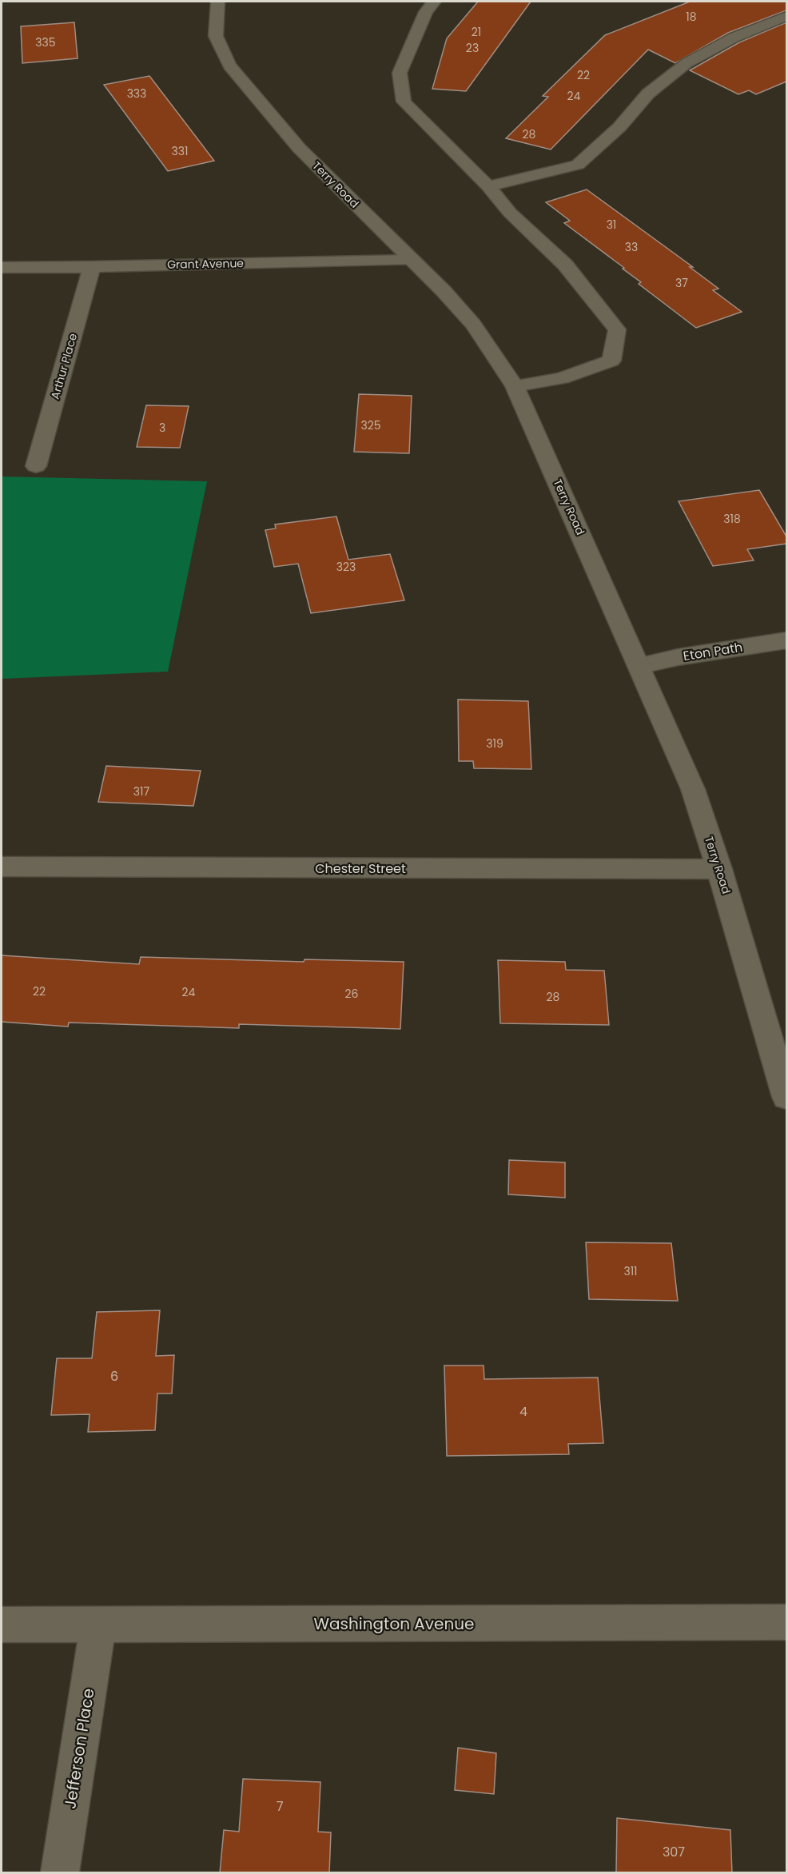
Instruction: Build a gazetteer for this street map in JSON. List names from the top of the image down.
{
  "streets": {
    "street": [
      "Terry Road",
      "Grant Avenue",
      "Arthur Place",
      "Eton Path",
      "Chester Street",
      "Washington Avenue",
      "Jefferson Place"
    ]
  },
  "crossings": [
    ["Terry Road", "Grant Avenue"],
    ["Terry Road", "Eton Path"],
    ["Terry Road", "Chester Street"],
    ["Grant Avenue", "Arthur Place"],
    ["Washington Avenue", "Jefferson Place"]
  ],
  "house_numbers": [
    "18",
    "21",
    "335",
    "23",
    "22",
    "333",
    "24",
    "28",
    "331",
    "31",
    "33",
    "37",
    "325",
    "3",
    "318",
    "323",
    "319",
    "317",
    "22",
    "24",
    "26",
    "28",
    "311",
    "6",
    "4",
    "7",
    "307"
  ]
}
